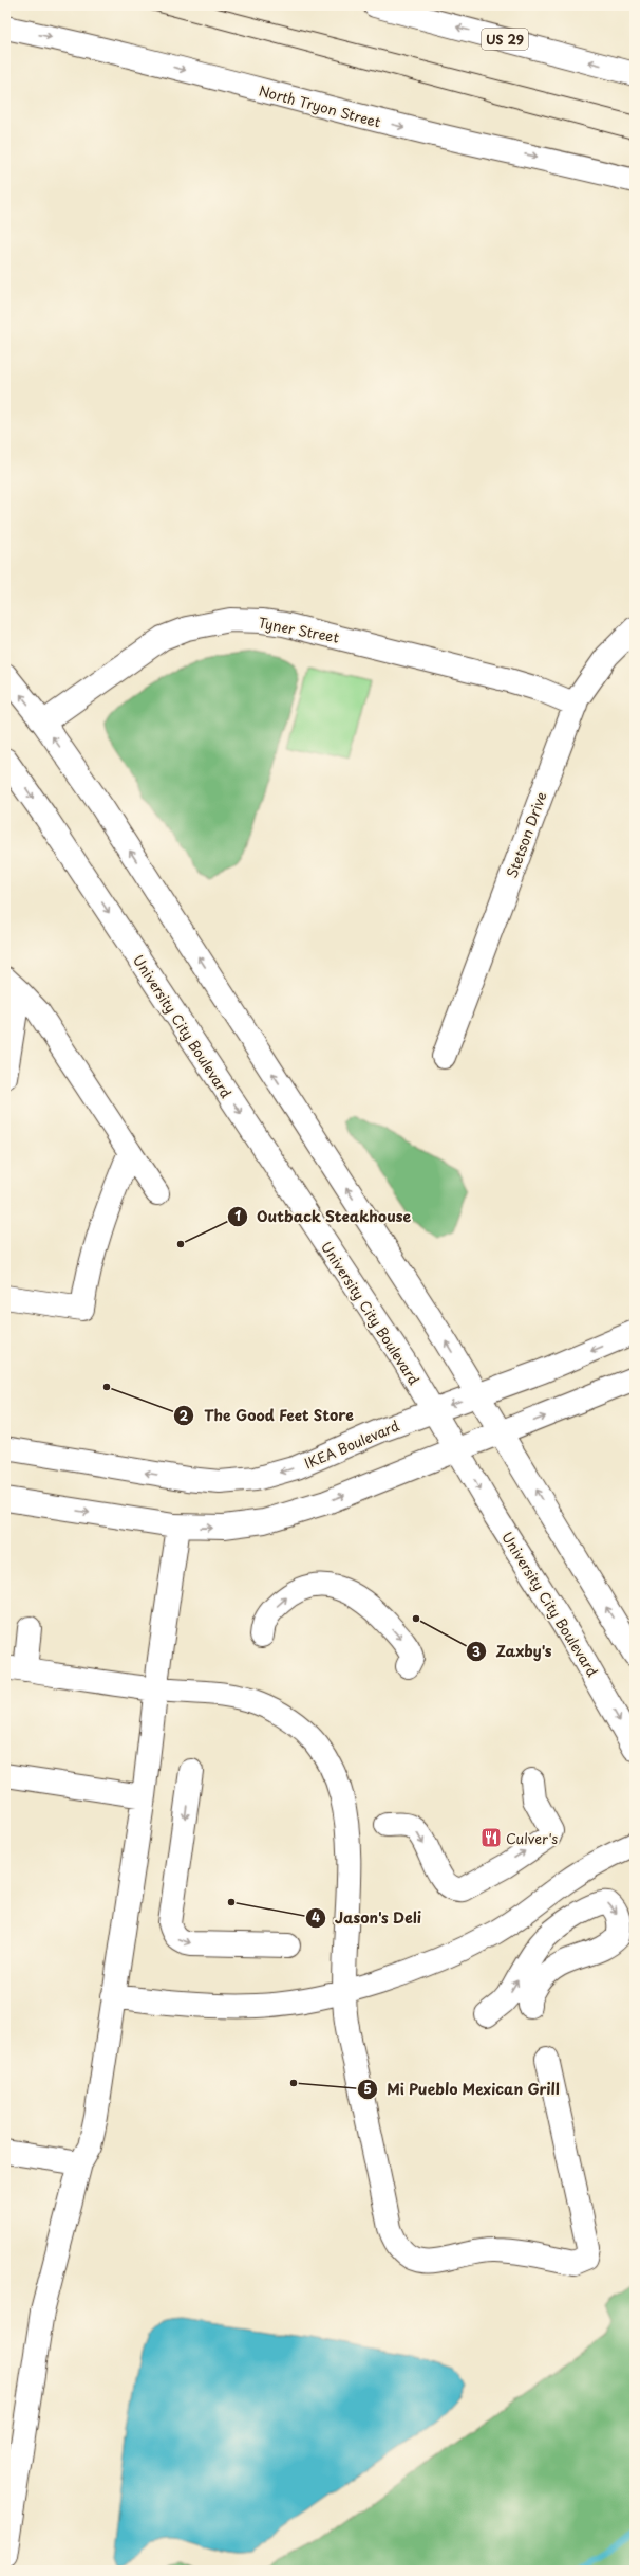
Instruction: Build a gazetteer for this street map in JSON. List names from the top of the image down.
{
  "streets": {
    "street": [
      "US 29",
      "North Tryon Street",
      "Tyner Street",
      "Stetson Drive",
      "University City Boulevard",
      "IKEA Boulevard"
    ]
  },
  "crossings": [
    ["Tyner Street", "Stetson Drive"],
    ["University City Boulevard", "IKEA Boulevard"]
  ],
  "places": {
    "other": [
      "Outback Steakhouse",
      "The Good Feet Store",
      "Zaxby's",
      "Jason's Deli",
      "Mi Pueblo Mexican Grill"
    ],
    "restaurant": ["Culver's"]
  }
}
